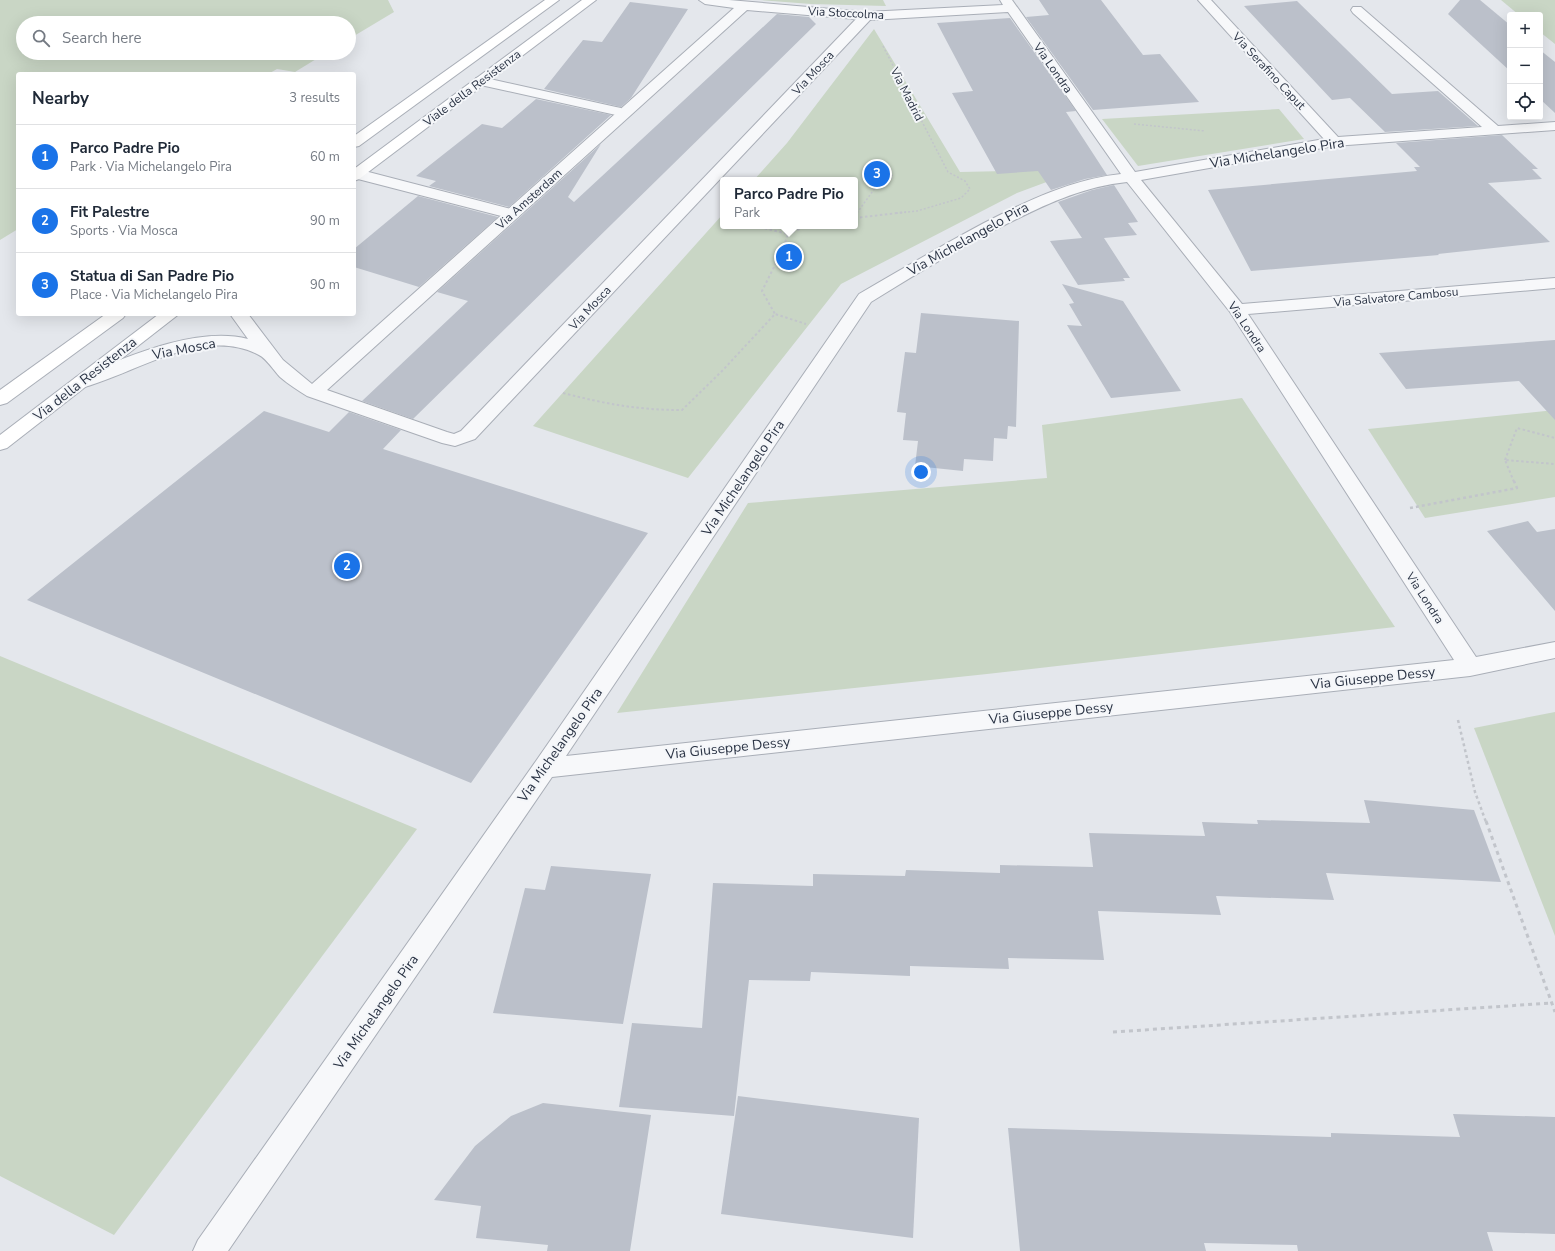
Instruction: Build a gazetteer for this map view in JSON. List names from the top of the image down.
{
  "streets": {
    "street": [
      "Via Stoccolma",
      "Via Londra",
      "Via Serafino Caput",
      "Via Mosca",
      "Viale della Resistenza",
      "Via Michelangelo Pira",
      "Via Amsterdam",
      "Via Salvatore Cambosu",
      "Via della Resistenza",
      "Via Giuseppe Dessy"
    ],
    "path": ["Via Madrid"]
  },
  "crossings": [
    ["Via Stoccolma", "Via Londra"],
    ["Via Stoccolma", "Via Mosca"],
    ["Via Stoccolma", "Via Madrid"],
    ["Via Stoccolma", "Via Amsterdam"],
    ["Via Londra", "Via Michelangelo Pira"],
    ["Via Londra", "Via Salvatore Cambosu"],
    ["Via Londra", "Via Giuseppe Dessy"],
    ["Via Serafino Caput", "Via Michelangelo Pira"],
    ["Via Mosca", "Via Madrid"],
    ["Via Mosca", "Via Amsterdam"],
    ["Via Mosca", "Via della Resistenza"],
    ["Via Michelangelo Pira", "Via Giuseppe Dessy"]
  ],
  "page": {
    "map_buttons": ["+", "−"],
    "search": "Search here",
    "heading": ["Nearby", "3 results"],
    "list": [
      {
        "mark": "1",
        "name": "Parco Padre Pio",
        "note": "Park · Via Michelangelo Pira",
        "value": "60 m"
      },
      {
        "mark": "2",
        "name": "Fit Palestre",
        "note": "Sports · Via Mosca",
        "value": "90 m"
      },
      {
        "mark": "3",
        "name": "Statua di San Padre Pio",
        "note": "Place · Via Michelangelo Pira",
        "value": "90 m"
      }
    ],
    "pins": ["3", "1", "2"],
    "popup": ["Parco Padre Pio", "Park"]
  }
}
